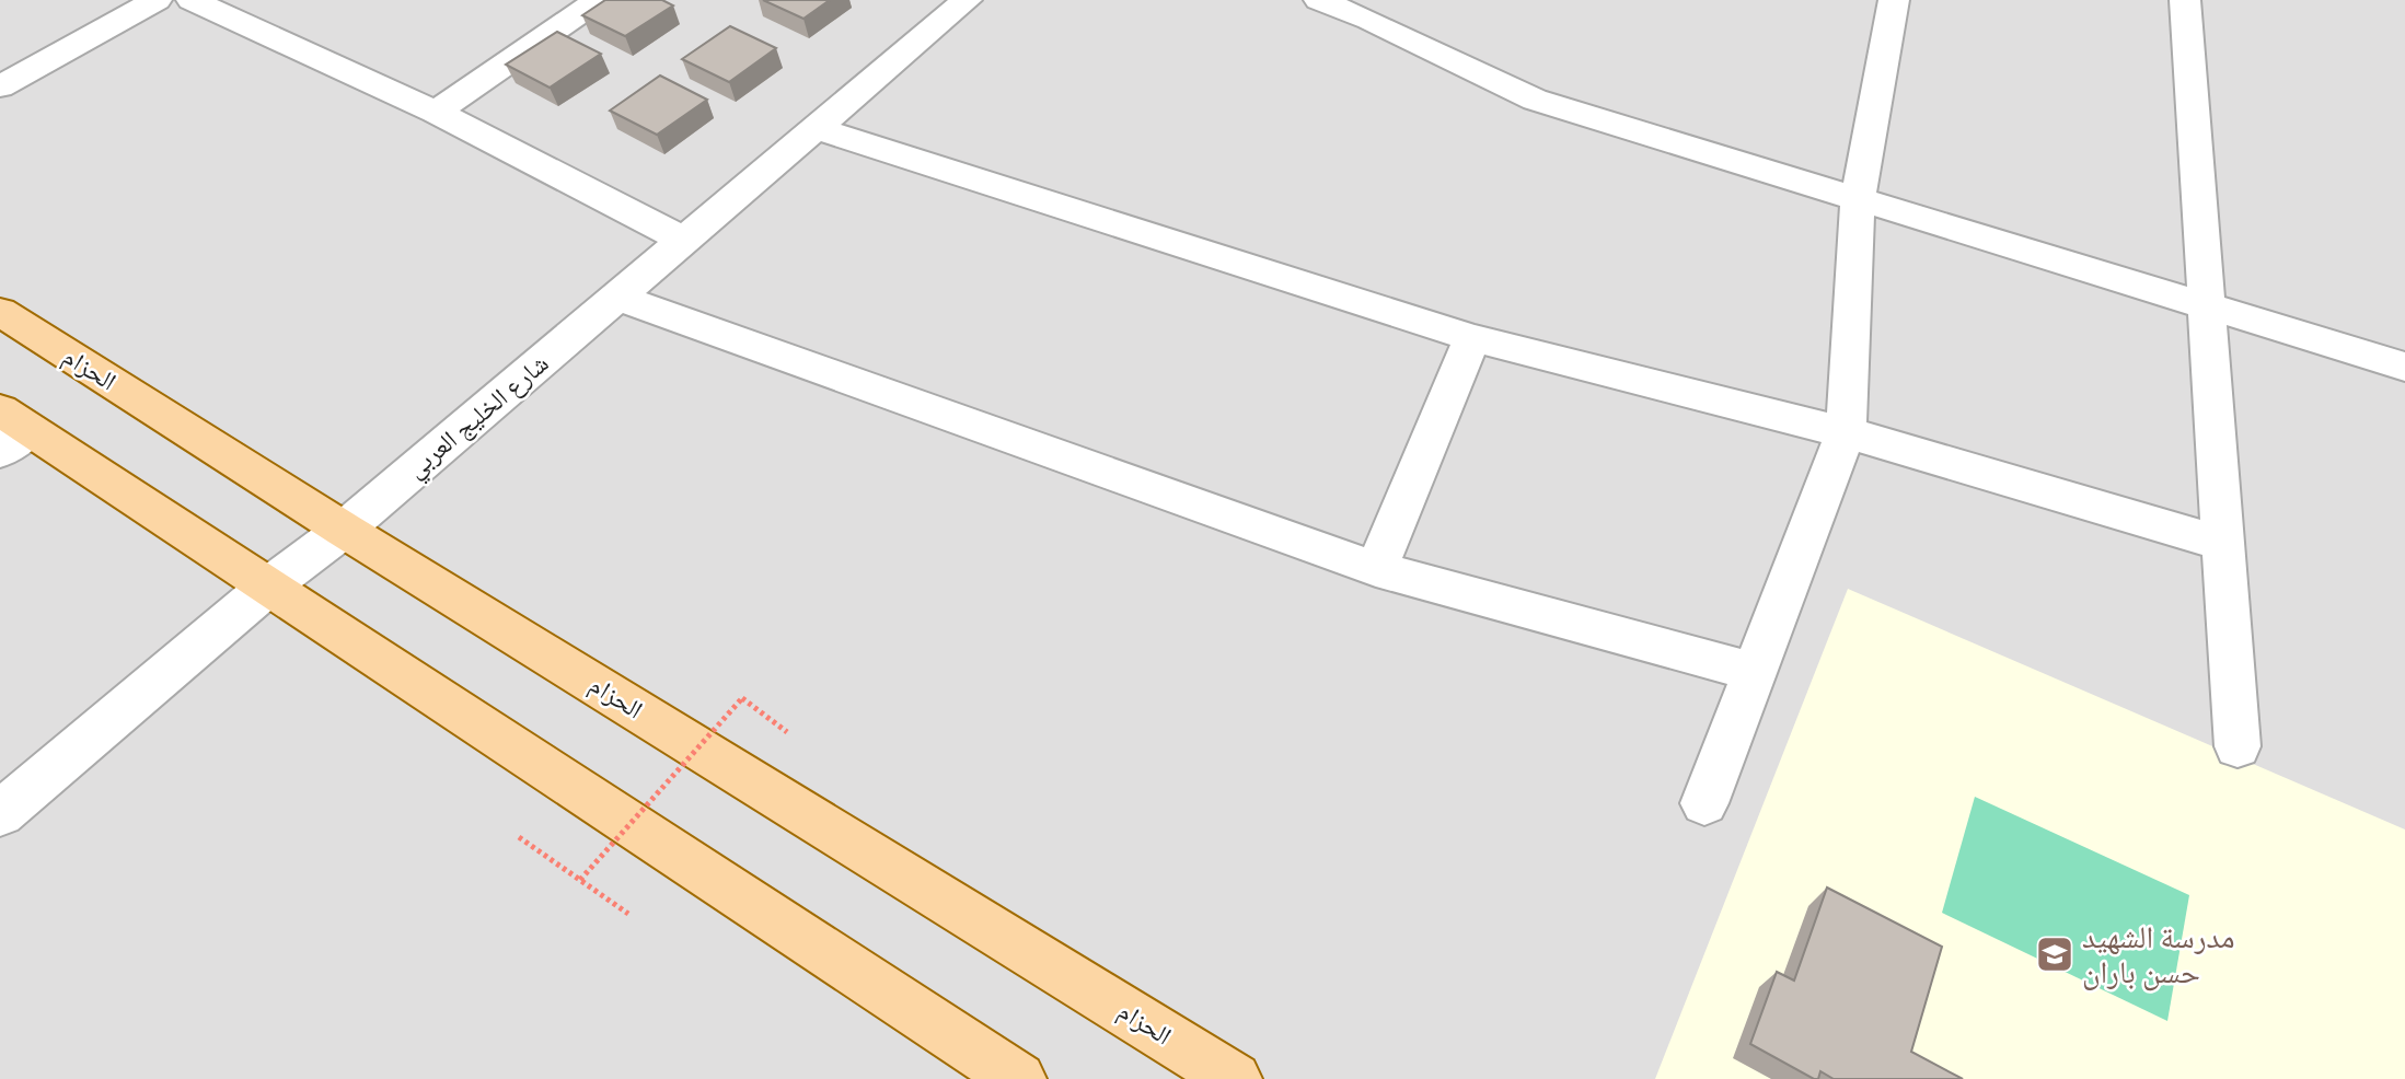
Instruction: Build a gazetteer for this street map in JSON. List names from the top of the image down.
{
  "streets": {
    "main road": ["الحزام"],
    "street": ["شارع الخليج العربي"]
  },
  "crossings": [
    ["الحزام", "شارع الخليج العربي"]
  ],
  "places": {
    "school or university": ["مدرسة الشهيد حسن باران"]
  }
}
